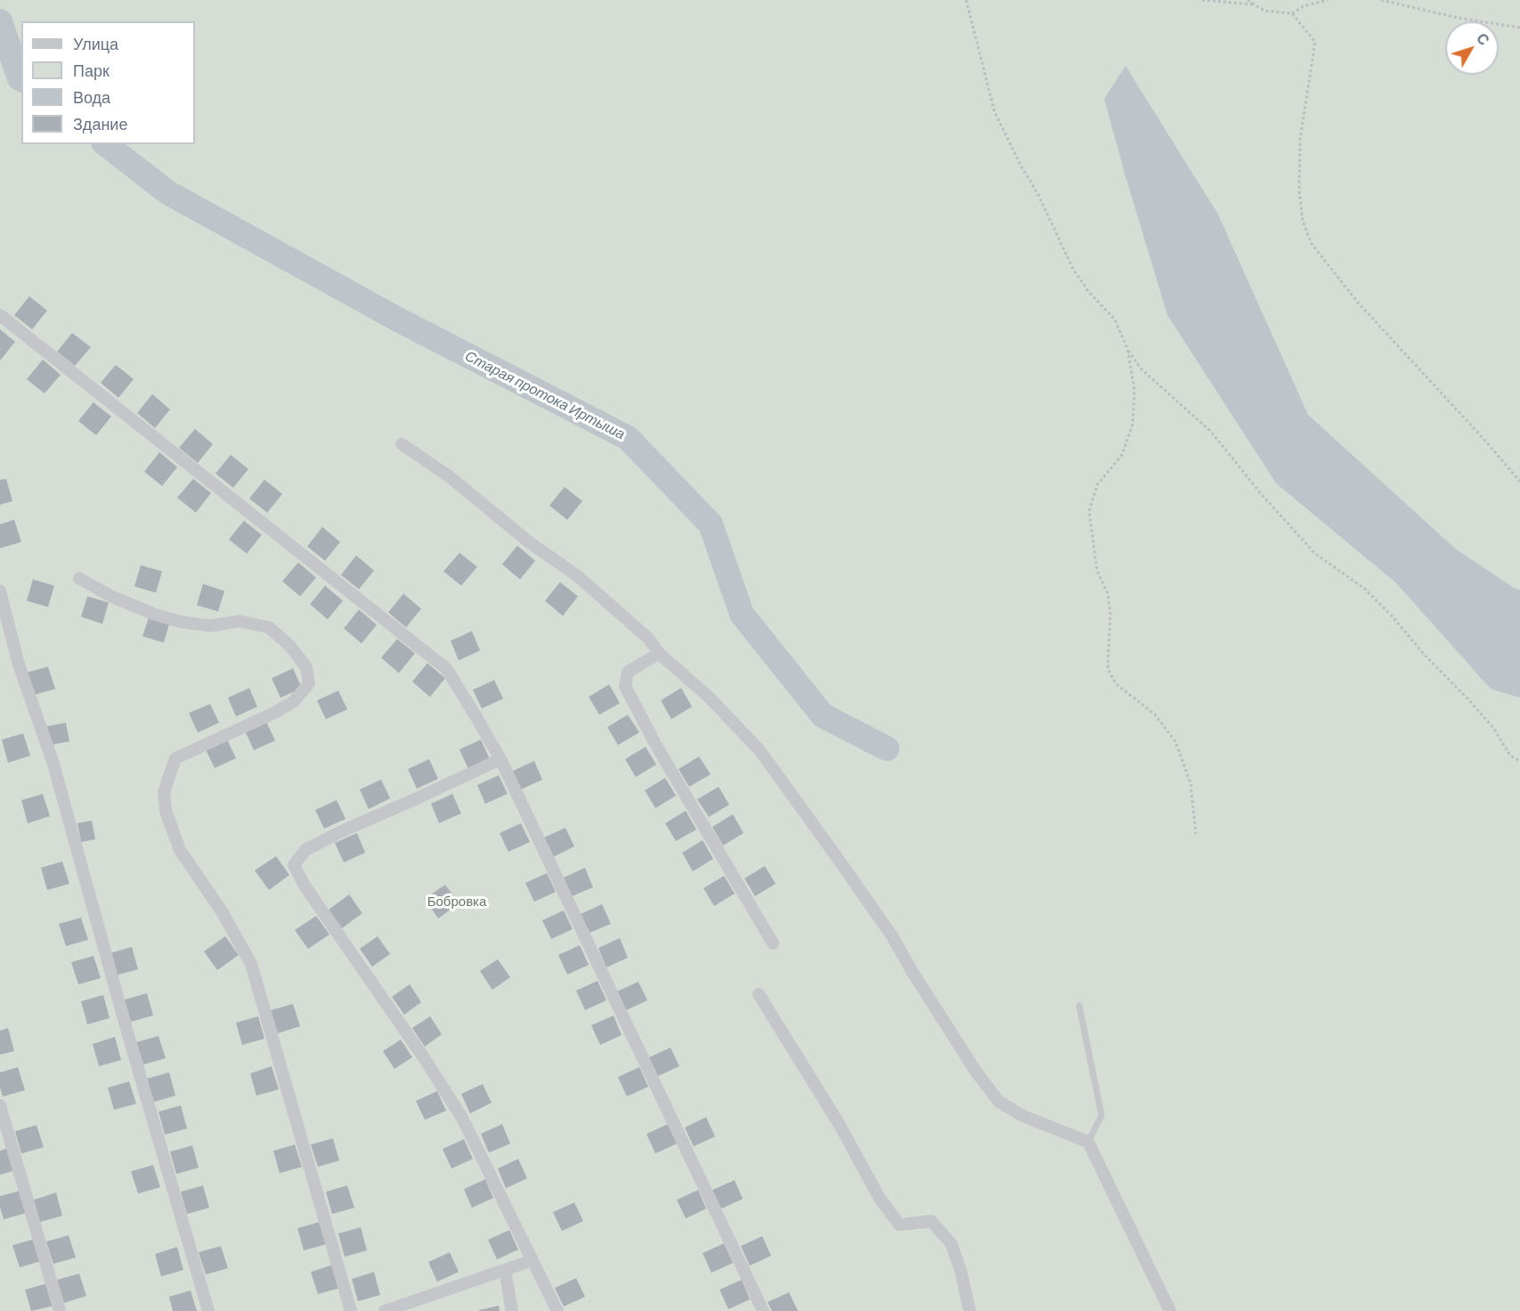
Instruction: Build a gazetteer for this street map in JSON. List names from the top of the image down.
{
  "water": ["Старая протока Иртыша"],
  "parks": ["Бобровка"],
  "legend": [
    "Улица",
    "Парк",
    "Вода",
    "Здание"
  ],
  "north": "top right"
}
